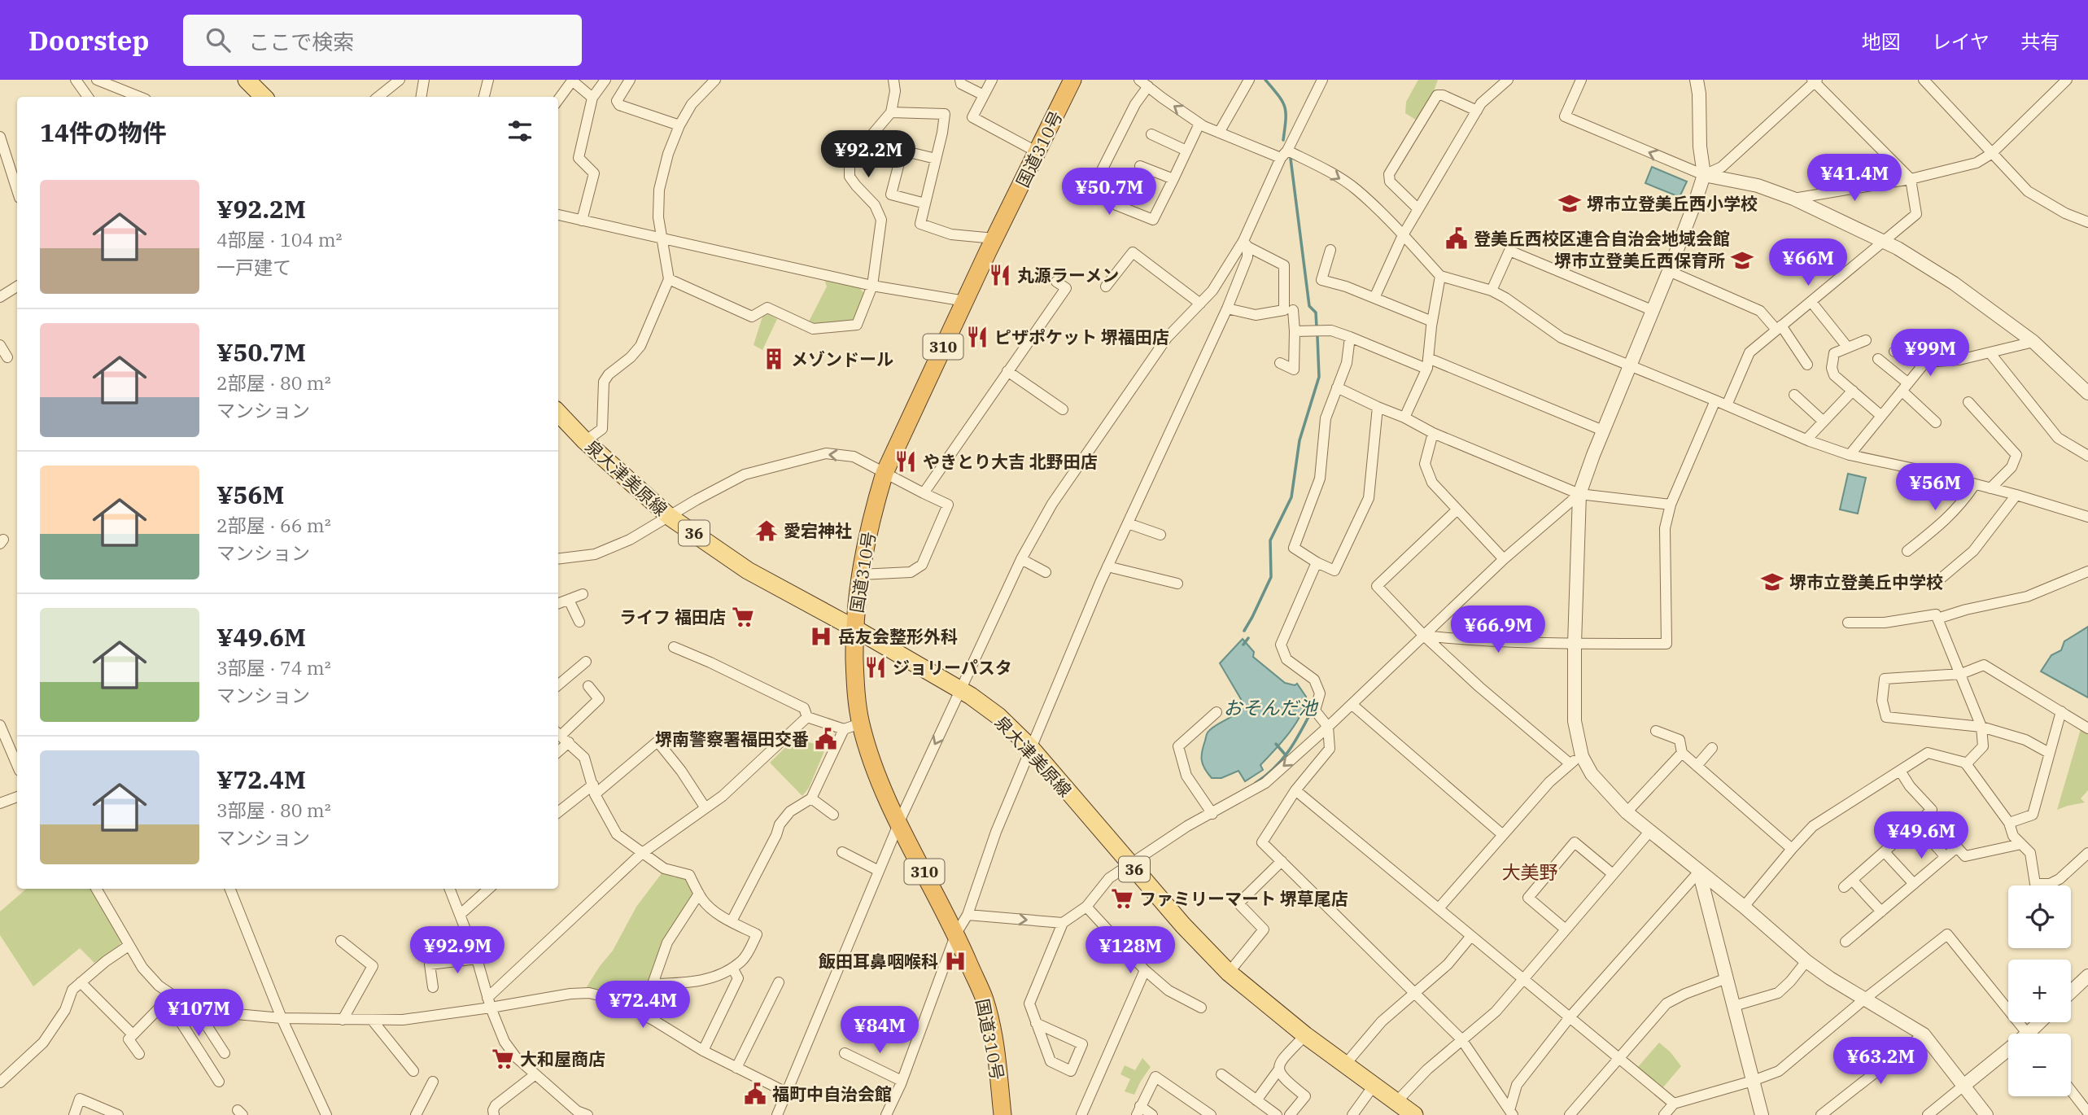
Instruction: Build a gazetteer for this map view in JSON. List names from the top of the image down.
{
  "streets": {
    "highway": ["国道310号", "310"],
    "main road": ["泉大津美原線", "36"]
  },
  "crossings": [
    ["国道310号", "泉大津美原線"]
  ],
  "districts": ["大美野"],
  "water": ["おそんだ池"],
  "places": {
    "school or university": ["堺市立登美丘西小学校", "堺市立登美丘西保育所", "堺市立登美丘中学校"],
    "public building": ["登美丘西校区連合自治会地域会館", "堺南警察署福田交番", "福町中自治会館"],
    "restaurant": [
      "丸源ラーメン",
      "ピザポケット 堺福田店",
      "やきとり大吉 北野田店",
      "ジョリーパスタ"
    ],
    "building": ["メゾンドール"],
    "temple": ["愛宕神社"],
    "supermarket": ["ライフ 福田店", "ファミリーマート 堺草尾店", "大和屋商店"],
    "hospital": ["岳友会整形外科", "飯田耳鼻咽喉科"]
  },
  "page": {
    "header": "Doorstep",
    "search": "ここで検索",
    "nav": ["地図", "レイヤ", "共有"],
    "heading": "14件の物件",
    "price": [
      "¥92.2M",
      "¥41.4M",
      "¥50.7M",
      "¥66M",
      "¥99M",
      "¥56M",
      "¥66.9M",
      "¥49.6M",
      "¥92.9M",
      "¥128M",
      "¥72.4M",
      "¥107M",
      "¥84M",
      "¥63.2M"
    ],
    "list": [
      {
        "name": "¥92.2M",
        "note": "4部屋 · 104 m² · 一戸建て"
      },
      {
        "name": "¥50.7M",
        "note": "2部屋 · 80 m² · マンション"
      },
      {
        "name": "¥56M",
        "note": "2部屋 · 66 m² · マンション"
      },
      {
        "name": "¥49.6M",
        "note": "3部屋 · 74 m² · マンション"
      },
      {
        "name": "¥72.4M",
        "note": "3部屋 · 80 m² · マンション"
      }
    ],
    "map_buttons": ["+", "−"]
  }
}
